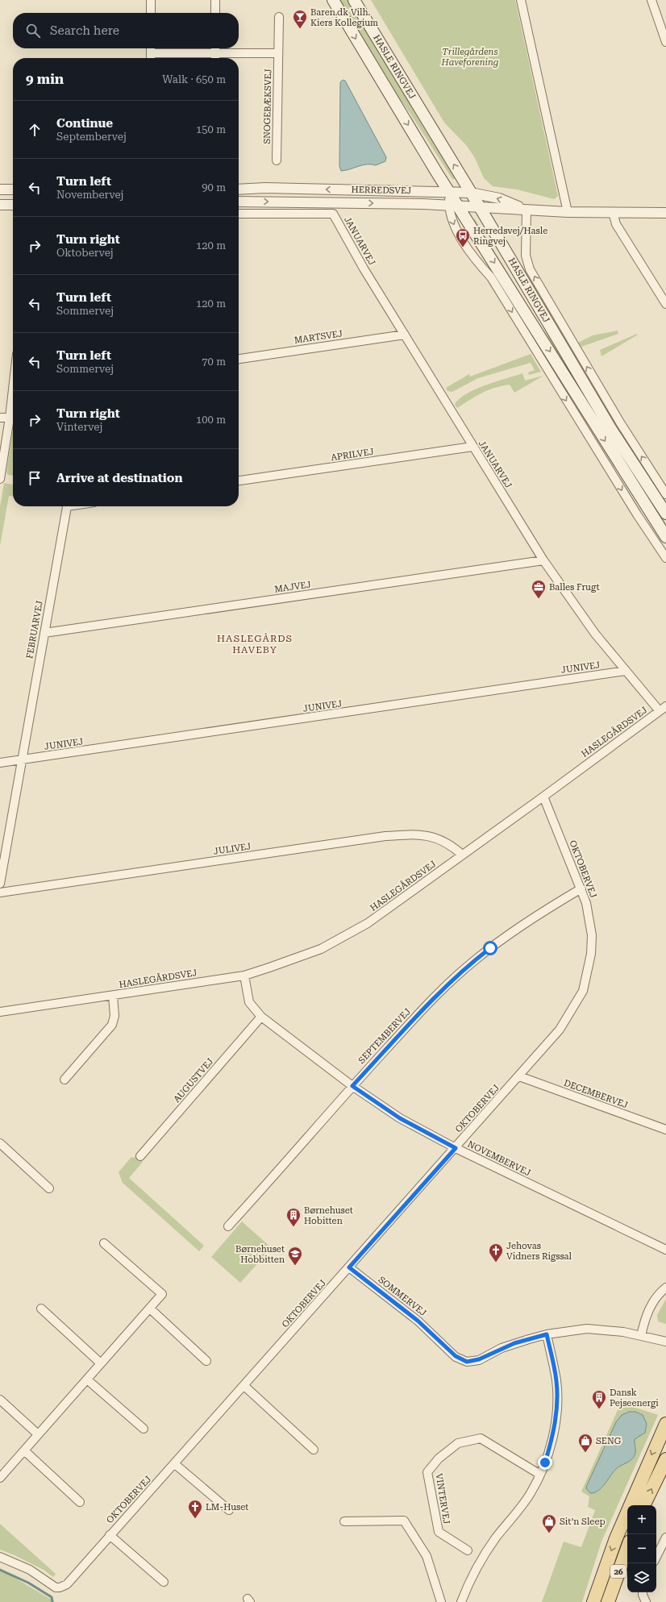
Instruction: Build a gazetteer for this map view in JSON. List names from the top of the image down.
{
  "streets": {
    "main road": ["HASLE RINGVEJ", "26"],
    "street": [
      "SNOGEBÆKSVEJ",
      "HERREDSVEJ",
      "JANUARVEJ",
      "MARTSVEJ",
      "APRILVEJ",
      "MAJVEJ",
      "FEBRUARVEJ",
      "JUNIVEJ",
      "HASLEGÅRDSVEJ",
      "JULIVEJ",
      "OKTOBERVEJ",
      "SEPTEMBERVEJ",
      "AUGUSTVEJ",
      "DECEMBERVEJ",
      "NOVEMBERVEJ",
      "SOMMERVEJ",
      "VINTERVEJ"
    ]
  },
  "crossings": [
    ["HASLE RINGVEJ", "HERREDSVEJ"],
    ["JANUARVEJ", "MARTSVEJ"],
    ["JANUARVEJ", "APRILVEJ"],
    ["JANUARVEJ", "MAJVEJ"],
    ["JANUARVEJ", "JUNIVEJ"],
    ["JANUARVEJ", "HASLEGÅRDSVEJ"],
    ["MAJVEJ", "FEBRUARVEJ"],
    ["FEBRUARVEJ", "JUNIVEJ"],
    ["HASLEGÅRDSVEJ", "JULIVEJ"],
    ["HASLEGÅRDSVEJ", "OKTOBERVEJ"],
    ["HASLEGÅRDSVEJ", "NOVEMBERVEJ"],
    ["OKTOBERVEJ", "SEPTEMBERVEJ"],
    ["OKTOBERVEJ", "DECEMBERVEJ"],
    ["OKTOBERVEJ", "NOVEMBERVEJ"],
    ["OKTOBERVEJ", "SOMMERVEJ"],
    ["SEPTEMBERVEJ", "NOVEMBERVEJ"],
    ["AUGUSTVEJ", "NOVEMBERVEJ"]
  ],
  "districts": ["HASLEGÅRDS HAVEBY"],
  "parks": ["Trillegårdens Haveforening"],
  "places": {
    "bar": ["Baren.dk Vilh. Kiers Kollegium"],
    "bus stop": ["Herredsvej/Hasle Ringvej"],
    "office": ["Balles Frugt"],
    "building": ["Børnehuset Hobitten", "Dansk Pejseenergi"],
    "church": ["Jehovas Vidners Rigssal", "LM-Huset"],
    "school or university": ["Børnehuset Hobbitten"],
    "shop": ["SENG", "Sit’n Sleep"]
  },
  "page": {
    "search": "Search here",
    "heading": ["9 min", "Walk · 650 m"],
    "list": [
      ["Continue", "Septembervej", "150 m"],
      ["Turn left", "Novembervej", "90 m"],
      ["Turn right", "Oktobervej", "120 m"],
      ["Turn left", "Sommervej", "120 m"],
      ["Turn left", "Sommervej", "70 m"],
      ["Turn right", "Vintervej", "100 m"],
      "Arrive at destination"
    ],
    "map_buttons": ["+", "−"]
  }
}
